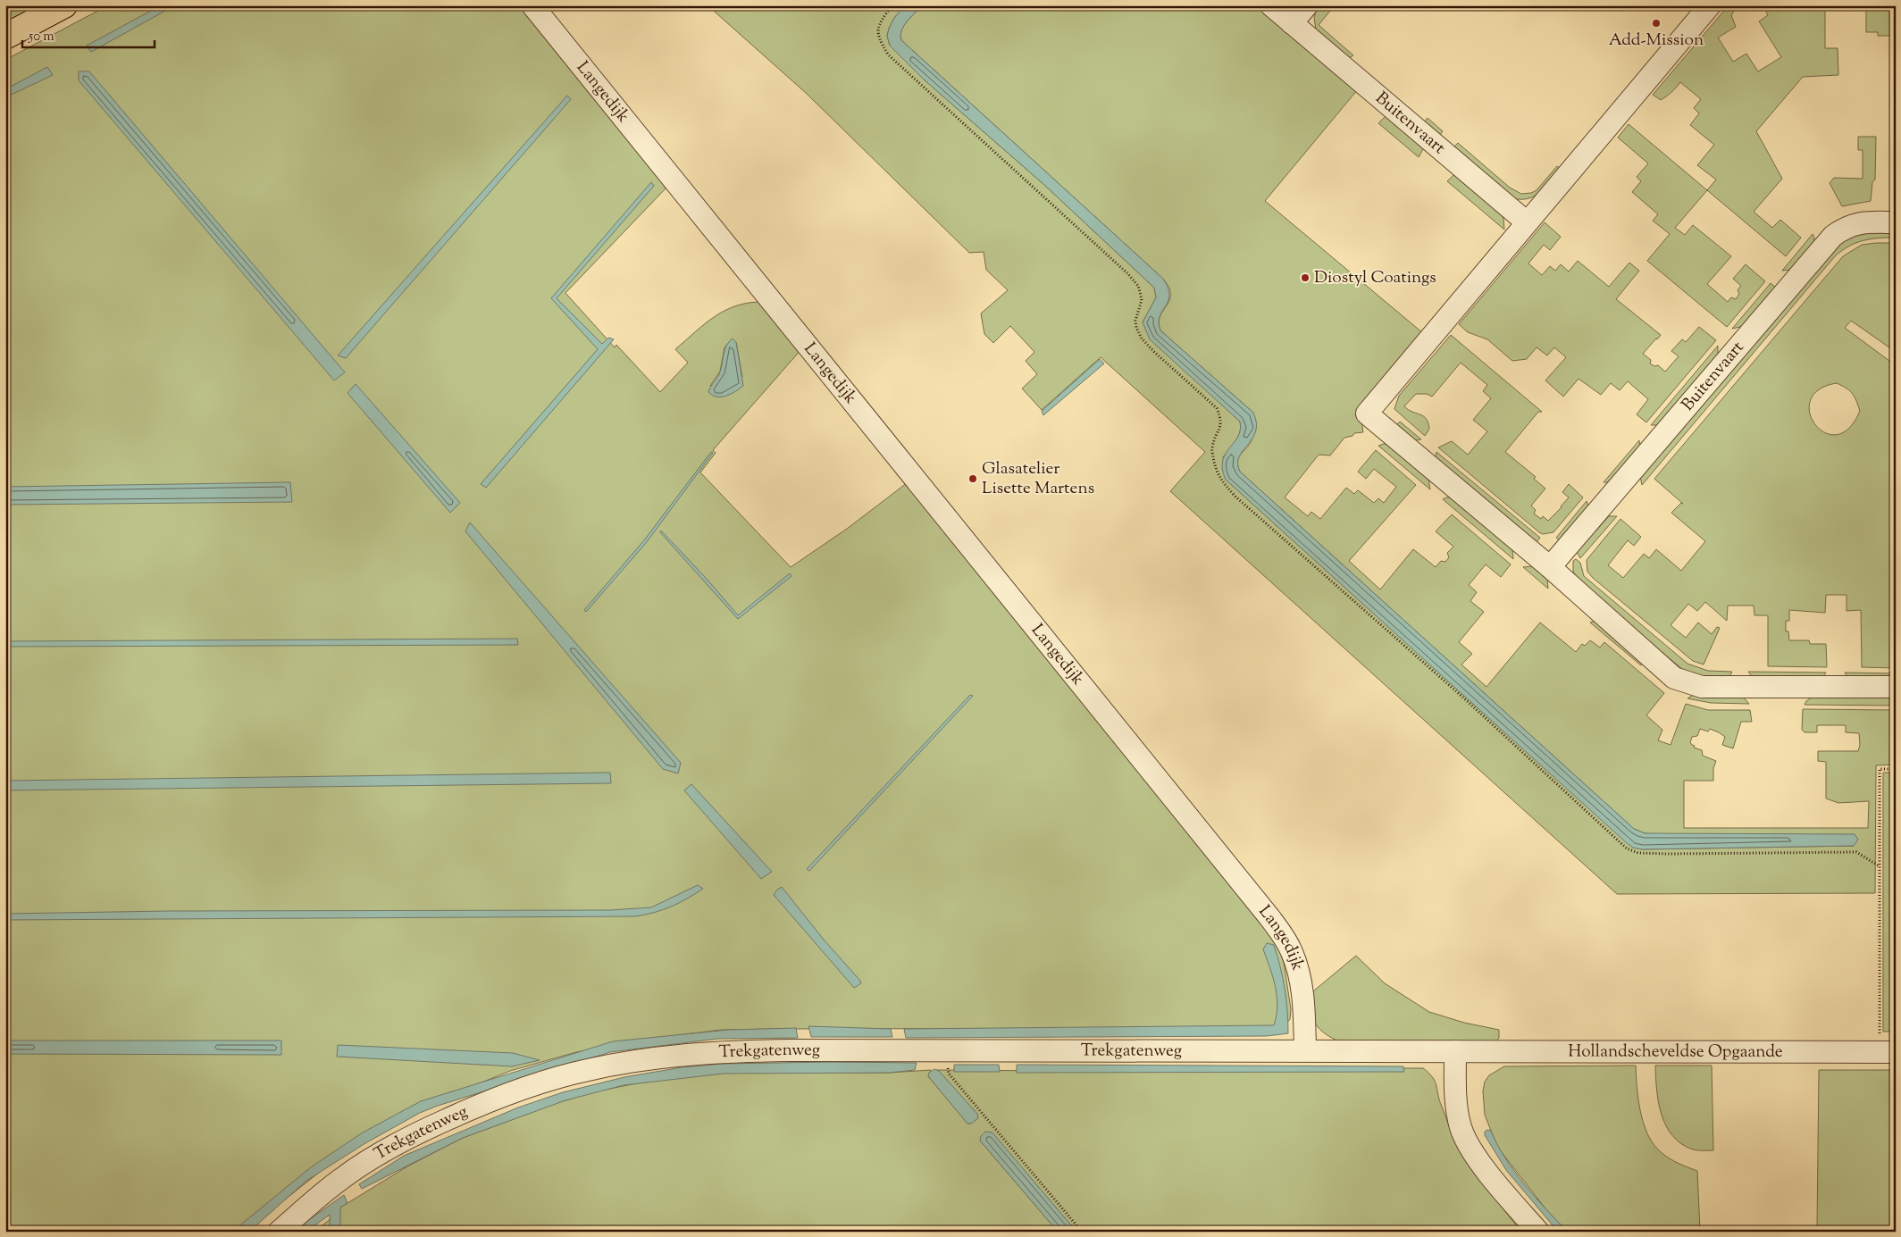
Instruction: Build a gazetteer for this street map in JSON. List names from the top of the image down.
{
  "streets": {
    "street": [
      "Langedijk",
      "Buitenvaart",
      "Trekgatenweg",
      "Hollandscheveldse Opgaande"
    ]
  },
  "crossings": [
    ["Langedijk", "Trekgatenweg"]
  ],
  "places": ["Add-Mission", "Diostyl Coatings", "Glasatelier Lisette Martens"],
  "scale_bar": "50 m"
}
